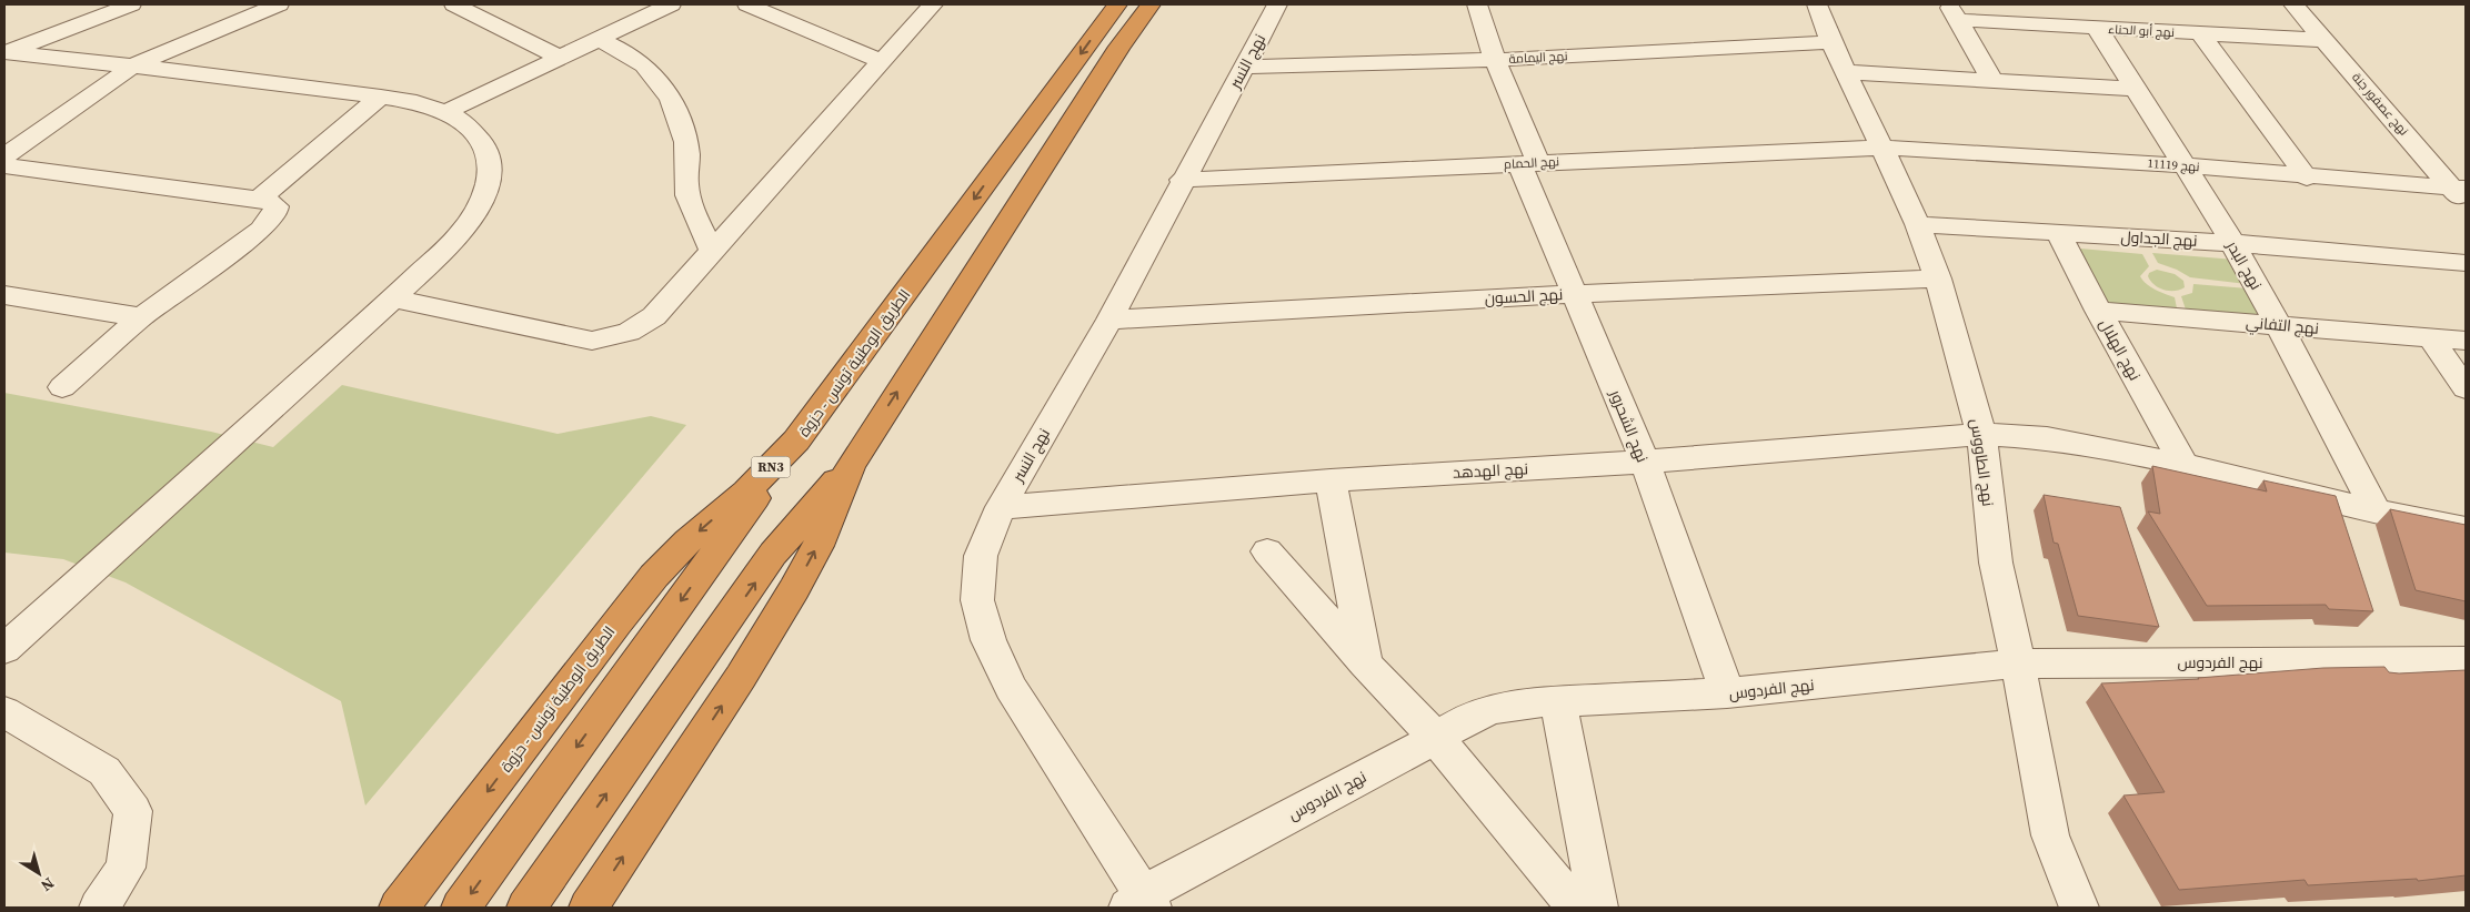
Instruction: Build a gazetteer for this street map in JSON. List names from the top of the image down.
{
  "streets": {
    "highway": ["الطريق الوطنية تونس - حزوة", "RN3"],
    "street": [
      "نهج أبو الحناء",
      "نهج اليمامة",
      "نهج النسر",
      "نهج عصفور جنة",
      "نهج الحمام",
      "نهج 11119",
      "نهج الجداول",
      "نهج البدر",
      "نهج الحسون",
      "نهج التفاني",
      "نهج الهلال",
      "نهج الشحرور",
      "نهج الطاووس",
      "نهج الهدهد",
      "نهج الفردوس"
    ]
  },
  "crossings": [
    ["نهج أبو الحناء", "نهج عصفور جنة"],
    ["نهج أبو الحناء", "نهج البدر"],
    ["نهج اليمامة", "نهج النسر"],
    ["نهج اليمامة", "نهج الشحرور"],
    ["نهج اليمامة", "نهج الطاووس"],
    ["نهج النسر", "نهج الحمام"],
    ["نهج النسر", "نهج الحسون"],
    ["نهج النسر", "نهج الهدهد"],
    ["نهج النسر", "نهج الفردوس"],
    ["نهج عصفور جنة", "نهج 11119"],
    ["نهج الحمام", "نهج 11119"],
    ["نهج الحمام", "نهج الشحرور"],
    ["نهج الحمام", "نهج الطاووس"],
    ["نهج 11119", "نهج البدر"],
    ["نهج 11119", "نهج الطاووس"],
    ["نهج الجداول", "نهج البدر"],
    ["نهج الجداول", "نهج الهلال"],
    ["نهج الجداول", "نهج الطاووس"],
    ["نهج البدر", "نهج التفاني"],
    ["نهج البدر", "نهج الهدهد"],
    ["نهج الحسون", "نهج الشحرور"],
    ["نهج الحسون", "نهج الطاووس"],
    ["نهج التفاني", "نهج الهلال"],
    ["نهج الهلال", "نهج الهدهد"],
    ["نهج الشحرور", "نهج الهدهد"],
    ["نهج الشحرور", "نهج الفردوس"],
    ["نهج الطاووس", "نهج الهدهد"],
    ["نهج الطاووس", "نهج الفردوس"]
  ],
  "north": "bottom right"
}
